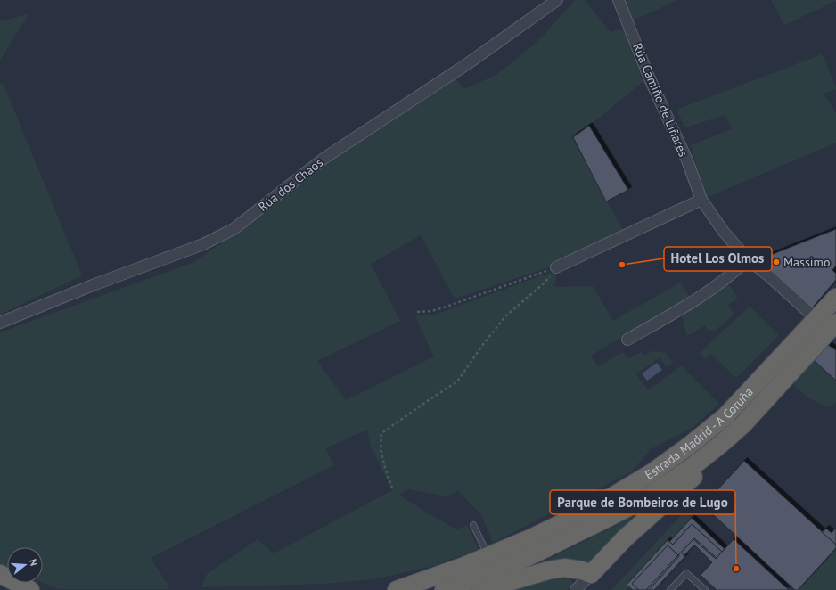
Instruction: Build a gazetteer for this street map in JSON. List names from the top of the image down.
{
  "streets": {
    "highway": ["Estrada Madrid - A Coruña"],
    "street": ["Rúa Camiño de Liñares", "Rúa dos Chaos"]
  },
  "crossings": [
    ["Rúa Camiño de Liñares", "Estrada Madrid - A Coruña"]
  ],
  "places": ["Massimo", "Hotel Los Olmos", "Parque de Bombeiros de Lugo"],
  "north": "right"
}
